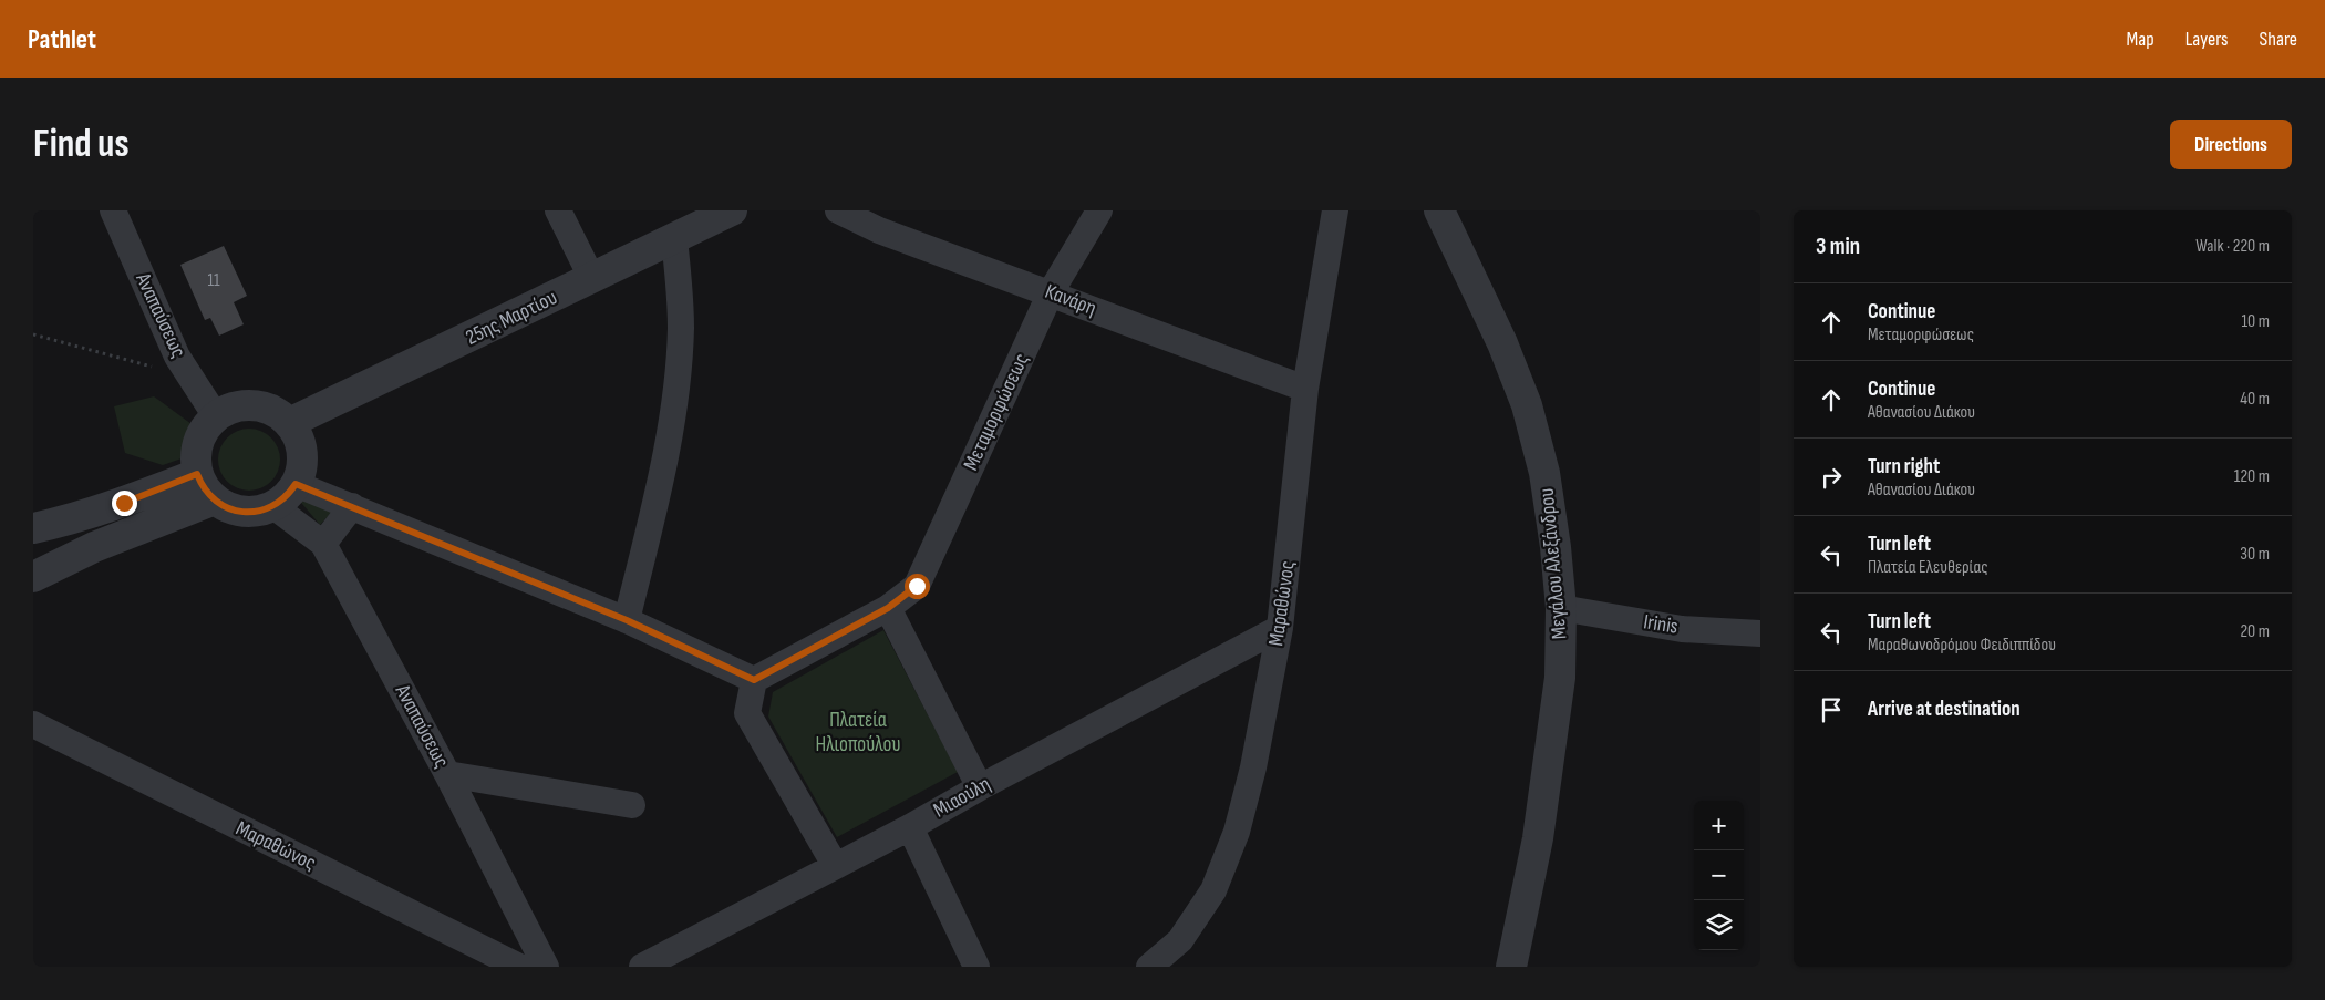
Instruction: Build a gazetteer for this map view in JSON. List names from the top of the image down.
{
  "streets": {
    "street": [
      "Κανάρη",
      "Αναπαύσεως",
      "25ης Μαρτίου",
      "Μεταμορφώσεως",
      "Μεγάλου Αλεξάνδρου",
      "Μαραθώνος",
      "Irinis",
      "Μιαούλη"
    ]
  },
  "crossings": [
    ["Κανάρη", "Μεταμορφώσεως"],
    ["Κανάρη", "Μαραθώνος"],
    ["Αναπαύσεως", "25ης Μαρτίου"],
    ["Μεγάλου Αλεξάνδρου", "Irinis"],
    ["Μαραθώνος", "Μιαούλη"]
  ],
  "parks": ["Πλατεία Ηλιοπούλου"],
  "house_numbers": ["11"],
  "page": {
    "header": "Pathlet",
    "nav": ["Map", "Layers", "Share"],
    "buttons": "Directions",
    "title": "Find us",
    "heading": ["3 min", "Walk · 220 m"],
    "list": [
      ["Continue", "Μεταμορφώσεως", "10 m"],
      ["Continue", "Αθανασίου Διάκου", "40 m"],
      ["Turn right", "Αθανασίου Διάκου", "120 m"],
      ["Turn left", "Πλατεία Ελευθερίας", "30 m"],
      ["Turn left", "Μαραθωνοδρόμου Φειδιππίδου", "20 m"],
      "Arrive at destination"
    ],
    "map_buttons": ["+", "−"]
  }
}
